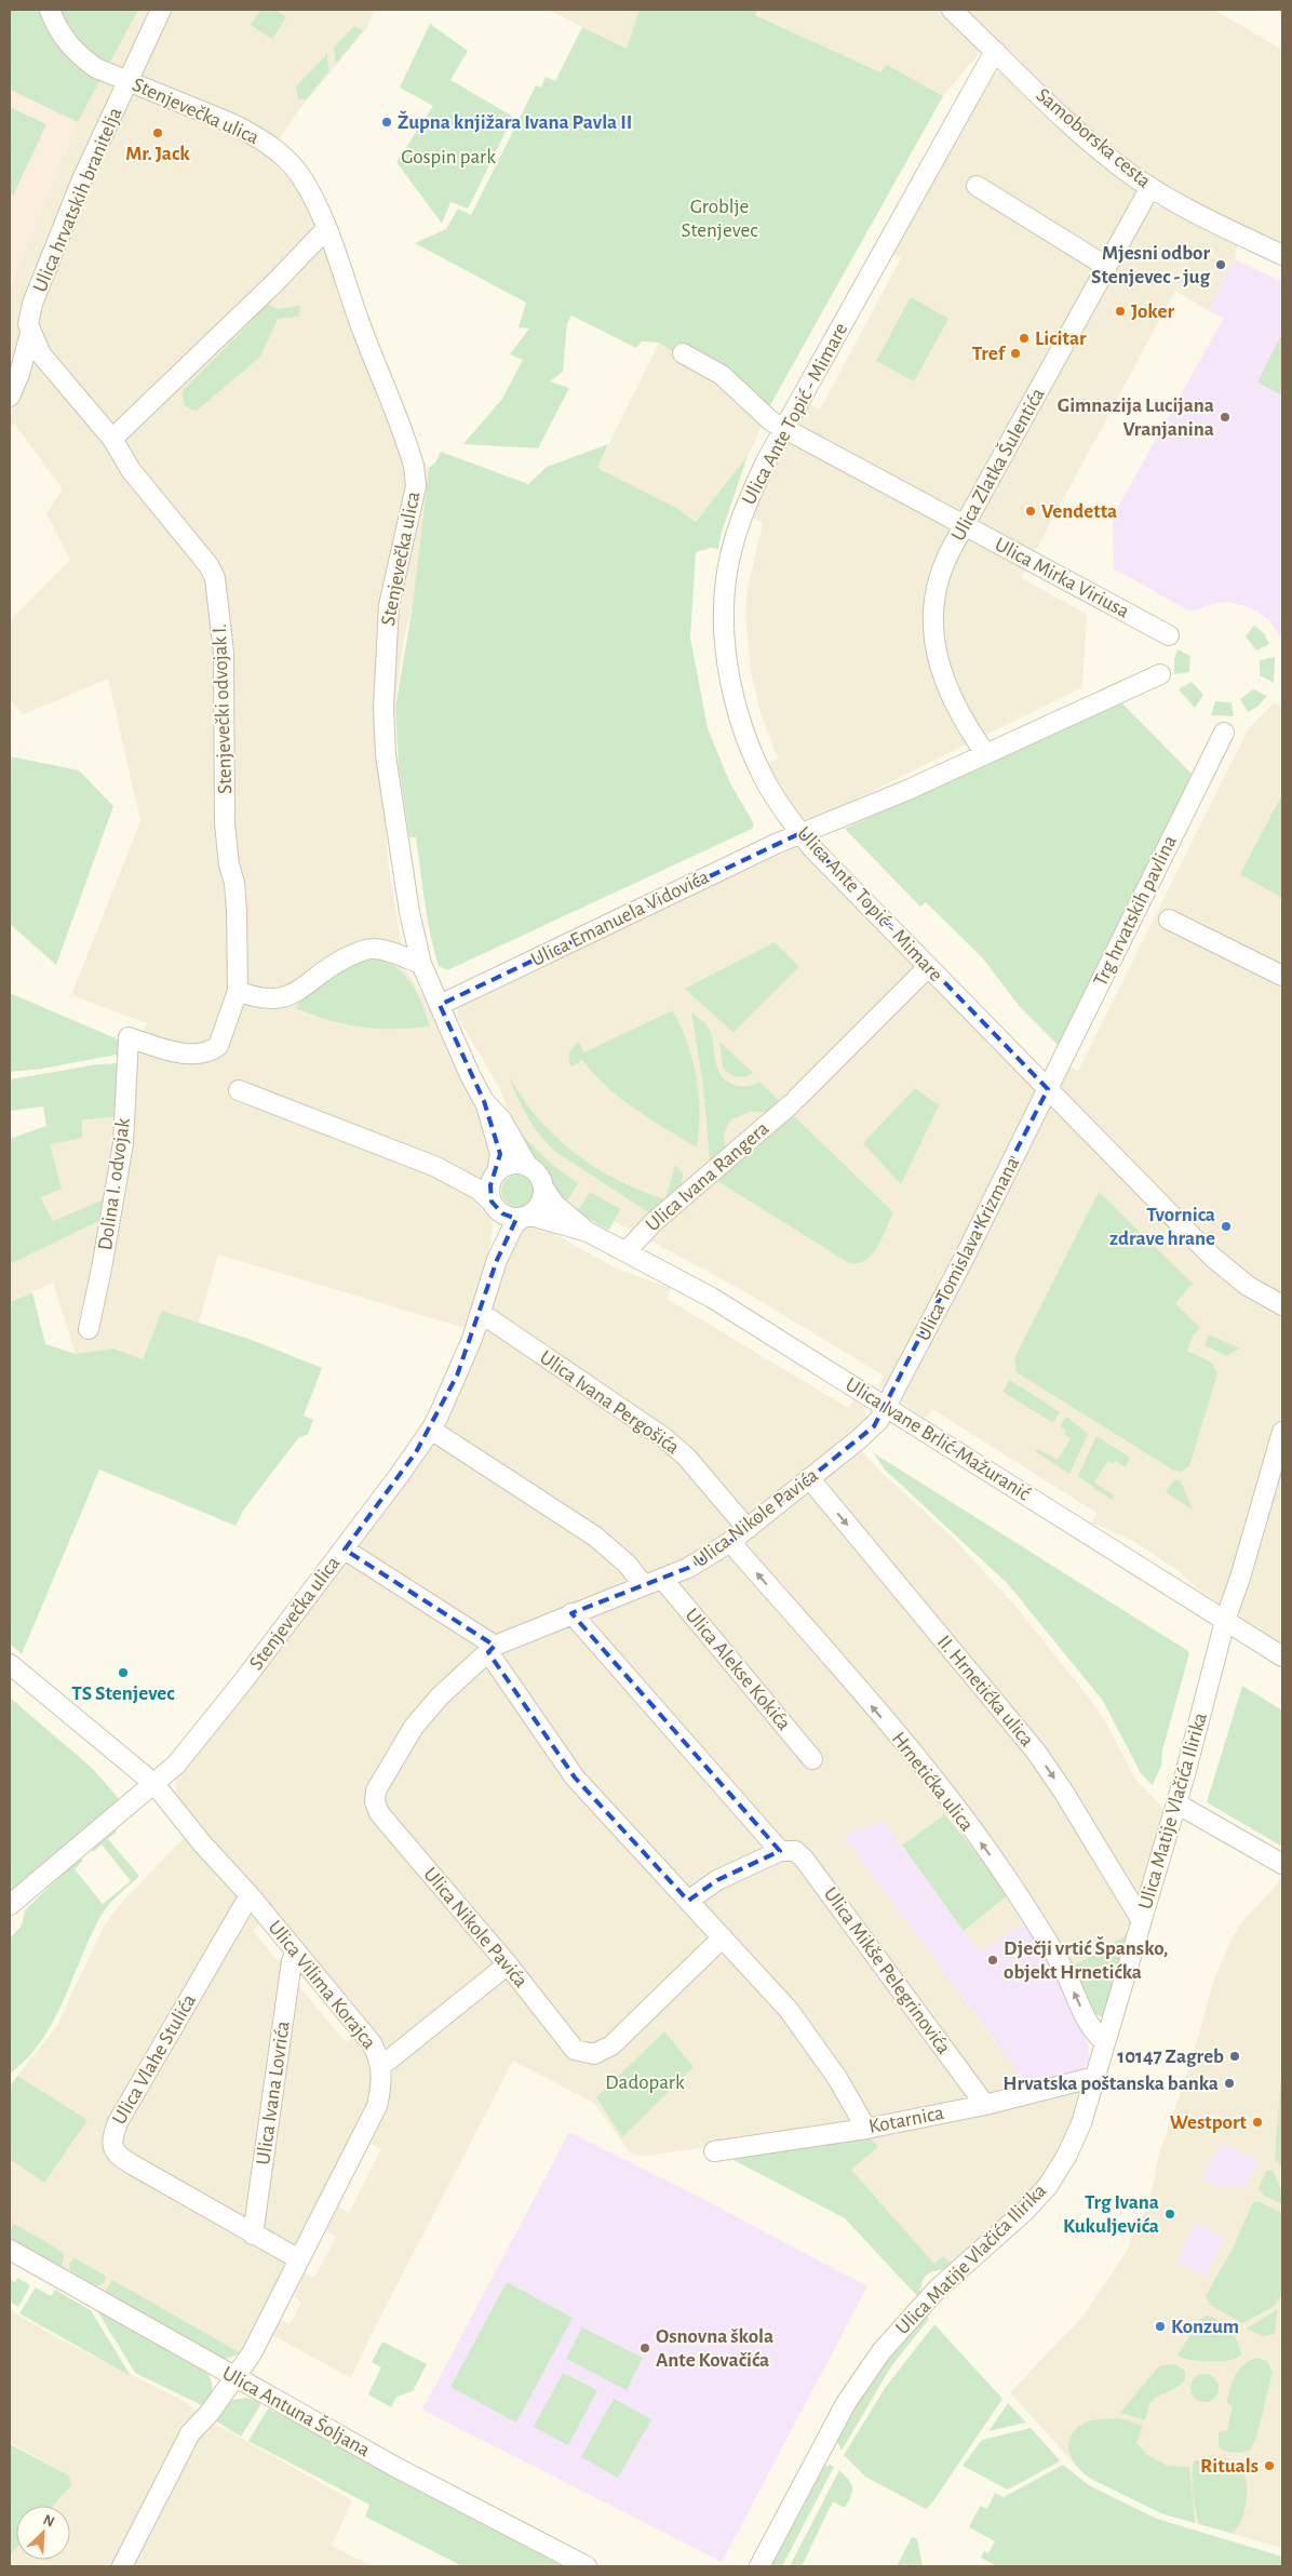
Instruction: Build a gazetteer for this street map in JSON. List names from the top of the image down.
{
  "streets": {
    "street": [
      "Stenjevečka ulica",
      "Samoborska cesta",
      "Ulica hrvatskih branitelja",
      "Ulica Ante Topić - Mimare",
      "Ulica Zlatka Šulentića",
      "Ulica Mirka Viriusa",
      "Stenjevečki odvojak I.",
      "Trg hrvatskih pavlina",
      "Ulica Emanuela Vidovića",
      "Ulica Ivana Rangera",
      "Dolina I. odvojak",
      "Ulica Tomislava Krizmana",
      "Ulica Ivana Pergošića",
      "Ulica Ivane Brlić-Mažuranić",
      "Ulica Nikole Pavića",
      "Ulica Alekse Kokića",
      "II. Hrnetićka ulica",
      "Hrnetićka ulica",
      "Ulica Matije Vlačića Ilirika",
      "Ulica Mikše Pelegrinovića",
      "Ulica Vilima Korajca",
      "Ulica Vlahe Stulića",
      "Ulica Ivana Lovrića",
      "Kotarnica",
      "Ulica Antuna Šoljana"
    ]
  },
  "crossings": [
    ["Stenjevečka ulica", "Ulica hrvatskih branitelja"],
    ["Stenjevečka ulica", "Ulica Emanuela Vidovića"],
    ["Stenjevečka ulica", "Ulica Ivana Pergošića"],
    ["Stenjevečka ulica", "Ulica Ivane Brlić-Mažuranić"],
    ["Stenjevečka ulica", "Ulica Vilima Korajca"],
    ["Samoborska cesta", "Ulica Ante Topić - Mimare"],
    ["Samoborska cesta", "Ulica Zlatka Šulentića"],
    ["Ulica hrvatskih branitelja", "Stenjevečki odvojak I."],
    ["Ulica Ante Topić - Mimare", "Ulica Mirka Viriusa"],
    ["Ulica Ante Topić - Mimare", "Trg hrvatskih pavlina"],
    ["Ulica Ante Topić - Mimare", "Ulica Emanuela Vidovića"],
    ["Ulica Ante Topić - Mimare", "Ulica Ivana Rangera"],
    ["Ulica Ante Topić - Mimare", "Ulica Tomislava Krizmana"],
    ["Ulica Zlatka Šulentića", "Ulica Mirka Viriusa"],
    ["Stenjevečki odvojak I.", "Dolina I. odvojak"],
    ["Trg hrvatskih pavlina", "Ulica Tomislava Krizmana"],
    ["Ulica Ivana Rangera", "Ulica Ivane Brlić-Mažuranić"],
    ["Ulica Tomislava Krizmana", "Ulica Ivane Brlić-Mažuranić"],
    ["Ulica Tomislava Krizmana", "Ulica Nikole Pavića"],
    ["Ulica Ivana Pergošića", "Ulica Nikole Pavića"],
    ["Ulica Ivane Brlić-Mažuranić", "Ulica Nikole Pavića"],
    ["Ulica Ivane Brlić-Mažuranić", "Ulica Matije Vlačića Ilirika"],
    ["Ulica Nikole Pavića", "Ulica Alekse Kokića"],
    ["Ulica Nikole Pavića", "II. Hrnetićka ulica"],
    ["Ulica Nikole Pavića", "Hrnetićka ulica"],
    ["II. Hrnetićka ulica", "Ulica Matije Vlačića Ilirika"],
    ["Hrnetićka ulica", "Ulica Matije Vlačića Ilirika"],
    ["Ulica Matije Vlačića Ilirika", "Kotarnica"],
    ["Ulica Mikše Pelegrinovića", "Kotarnica"],
    ["Ulica Vilima Korajca", "Ulica Vlahe Stulića"],
    ["Ulica Vilima Korajca", "Ulica Ivana Lovrića"],
    ["Ulica Vilima Korajca", "Ulica Antuna Šoljana"],
    ["Ulica Vlahe Stulića", "Ulica Ivana Lovrića"]
  ],
  "one_way": ["II. Hrnetićka ulica"],
  "parks": ["Gospin park", "Groblje Stenjevec", "Dadopark"],
  "places": [
    "Župna knjižara Ivana Pavla II",
    "Mr. Jack",
    "Mjesni odbor Stenjevec - jug",
    "Joker",
    "Licitar",
    "Tref",
    "Gimnazija Lucijana Vranjanina",
    "Vendetta",
    "Tvornica zdrave hrane",
    "TS Stenjevec",
    "Dječji vrtić Špansko, objekt Hrnetićka",
    "10147 Zagreb",
    "Hrvatska poštanska banka",
    "Westport",
    "Trg Ivana Kukuljevića",
    "Konzum",
    "Osnovna škola Ante Kovačića",
    "Rituals"
  ],
  "north": "top right"
}
